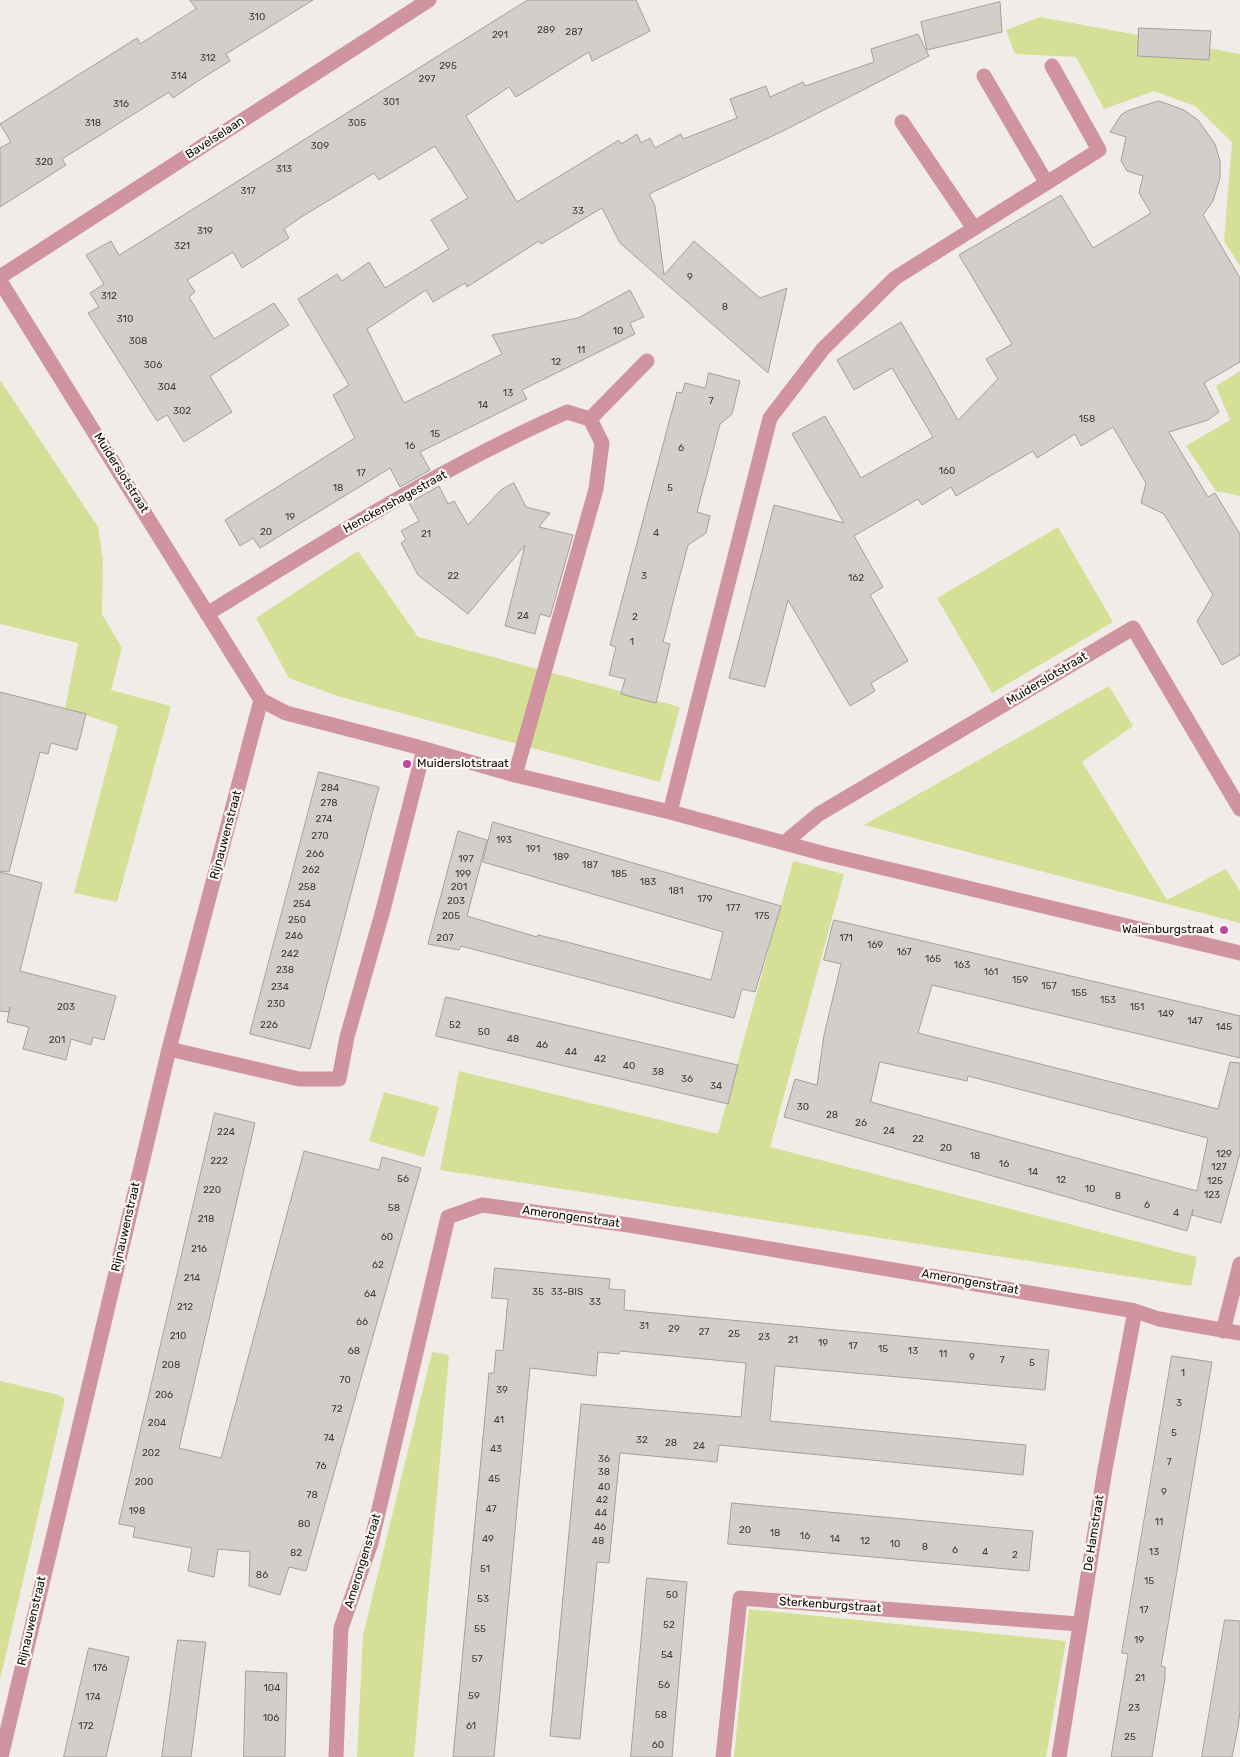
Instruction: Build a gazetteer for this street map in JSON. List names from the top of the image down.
{
  "streets": {
    "street": [
      "Bavelselaan",
      "Muiderslotstraat",
      "Henckenshagestraat",
      "Rijnauwenstraat",
      "Amerongenstraat",
      "De Hamstraat",
      "Sterkenburgstraat"
    ]
  },
  "crossings": [
    ["Muiderslotstraat", "Henckenshagestraat"],
    ["Muiderslotstraat", "Rijnauwenstraat"],
    ["Amerongenstraat", "De Hamstraat"],
    ["De Hamstraat", "Sterkenburgstraat"]
  ],
  "places": ["Muiderslotstraat", "Walenburgstraat"],
  "house_numbers": [
    "310",
    "289",
    "287",
    "291",
    "312",
    "295",
    "314",
    "297",
    "301",
    "316",
    "318",
    "305",
    "309",
    "320",
    "313",
    "317",
    "33",
    "319",
    "321",
    "9",
    "312",
    "8",
    "310",
    "10",
    "308",
    "11",
    "12",
    "306",
    "304",
    "13",
    "7",
    "14",
    "302",
    "158",
    "15",
    "16",
    "6",
    "160",
    "17",
    "18",
    "5",
    "19",
    "20",
    "4",
    "21",
    "22",
    "3",
    "162",
    "24",
    "2",
    "1",
    "284",
    "278",
    "274",
    "270",
    "193",
    "191",
    "266",
    "189",
    "197",
    "187",
    "262",
    "199",
    "185",
    "183",
    "258",
    "201",
    "181",
    "179",
    "203",
    "254",
    "177",
    "205",
    "175",
    "250",
    "246",
    "207",
    "171",
    "169",
    "167",
    "242",
    "165",
    "163",
    "238",
    "161",
    "159",
    "157",
    "234",
    "155",
    "153",
    "230",
    "203",
    "151",
    "149",
    "147",
    "226",
    "52",
    "145",
    "50",
    "48",
    "201",
    "46",
    "44",
    "42",
    "40",
    "38",
    "36",
    "34",
    "30",
    "28",
    "26",
    "24",
    "224",
    "22",
    "20",
    "129",
    "18",
    "222",
    "16",
    "127",
    "14",
    "56",
    "12",
    "125",
    "10",
    "220",
    "123",
    "8",
    "6",
    "58",
    "4",
    "218",
    "60",
    "216",
    "62",
    "214",
    "35",
    "33-BIS",
    "64",
    "33",
    "212",
    "66",
    "31",
    "29",
    "27",
    "25",
    "210",
    "23",
    "21",
    "19",
    "17",
    "15",
    "68",
    "13",
    "11",
    "9",
    "7",
    "5",
    "208",
    "1",
    "70",
    "39",
    "206",
    "3",
    "72",
    "41",
    "204",
    "5",
    "74",
    "32",
    "28",
    "24",
    "43",
    "202",
    "36",
    "7",
    "76",
    "38",
    "45",
    "200",
    "40",
    "9",
    "78",
    "42",
    "47",
    "198",
    "44",
    "11",
    "80",
    "46",
    "20",
    "18",
    "16",
    "49",
    "14",
    "48",
    "12",
    "10",
    "8",
    "6",
    "4",
    "13",
    "82",
    "2",
    "51",
    "86",
    "15",
    "50",
    "53",
    "17",
    "52",
    "55",
    "19",
    "54",
    "57",
    "176",
    "21",
    "56",
    "104",
    "59",
    "174",
    "23",
    "58",
    "106",
    "172",
    "61",
    "25",
    "60"
  ]
}
